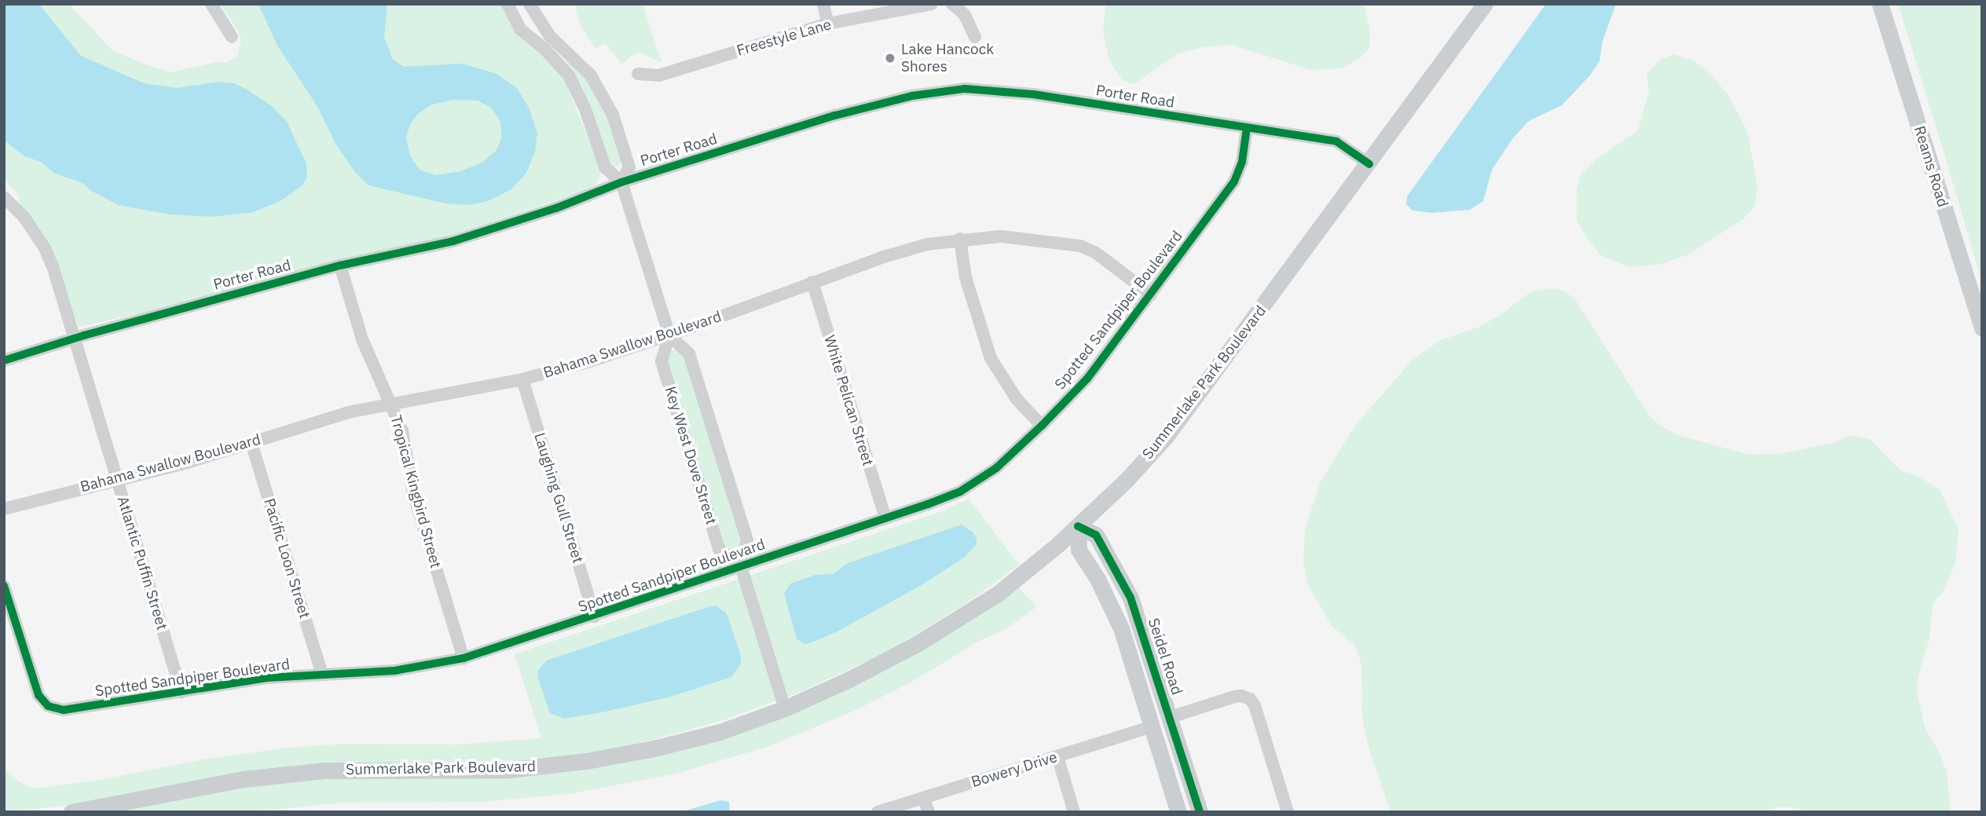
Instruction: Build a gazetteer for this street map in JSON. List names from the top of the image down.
{
  "streets": {
    "main road": ["Reams Road", "Summerlake Park Boulevard", "Seidel Road"],
    "street": [
      "Freestyle Lane",
      "Porter Road",
      "Spotted Sandpiper Boulevard",
      "Bahama Swallow Boulevard",
      "White Pelican Street",
      "Key West Dove Street",
      "Tropical Kingbird Street",
      "Laughing Gull Street",
      "Pacific Loon Street",
      "Atlantic Puffin Street",
      "Bowery Drive"
    ]
  },
  "crossings": [
    ["Porter Road", "Spotted Sandpiper Boulevard"],
    ["Porter Road", "Summerlake Park Boulevard"],
    ["Porter Road", "Key West Dove Street"],
    ["Porter Road", "Tropical Kingbird Street"],
    ["Porter Road", "Atlantic Puffin Street"],
    ["Spotted Sandpiper Boulevard", "Bahama Swallow Boulevard"],
    ["Spotted Sandpiper Boulevard", "White Pelican Street"],
    ["Spotted Sandpiper Boulevard", "Key West Dove Street"],
    ["Spotted Sandpiper Boulevard", "Tropical Kingbird Street"],
    ["Spotted Sandpiper Boulevard", "Laughing Gull Street"],
    ["Spotted Sandpiper Boulevard", "Pacific Loon Street"],
    ["Spotted Sandpiper Boulevard", "Atlantic Puffin Street"],
    ["Bahama Swallow Boulevard", "White Pelican Street"],
    ["Bahama Swallow Boulevard", "Key West Dove Street"],
    ["Bahama Swallow Boulevard", "Tropical Kingbird Street"],
    ["Bahama Swallow Boulevard", "Laughing Gull Street"],
    ["Bahama Swallow Boulevard", "Pacific Loon Street"],
    ["Bahama Swallow Boulevard", "Atlantic Puffin Street"],
    ["Summerlake Park Boulevard", "Key West Dove Street"],
    ["Summerlake Park Boulevard", "Seidel Road"]
  ],
  "places": ["Lake Hancock Shores"]
}
